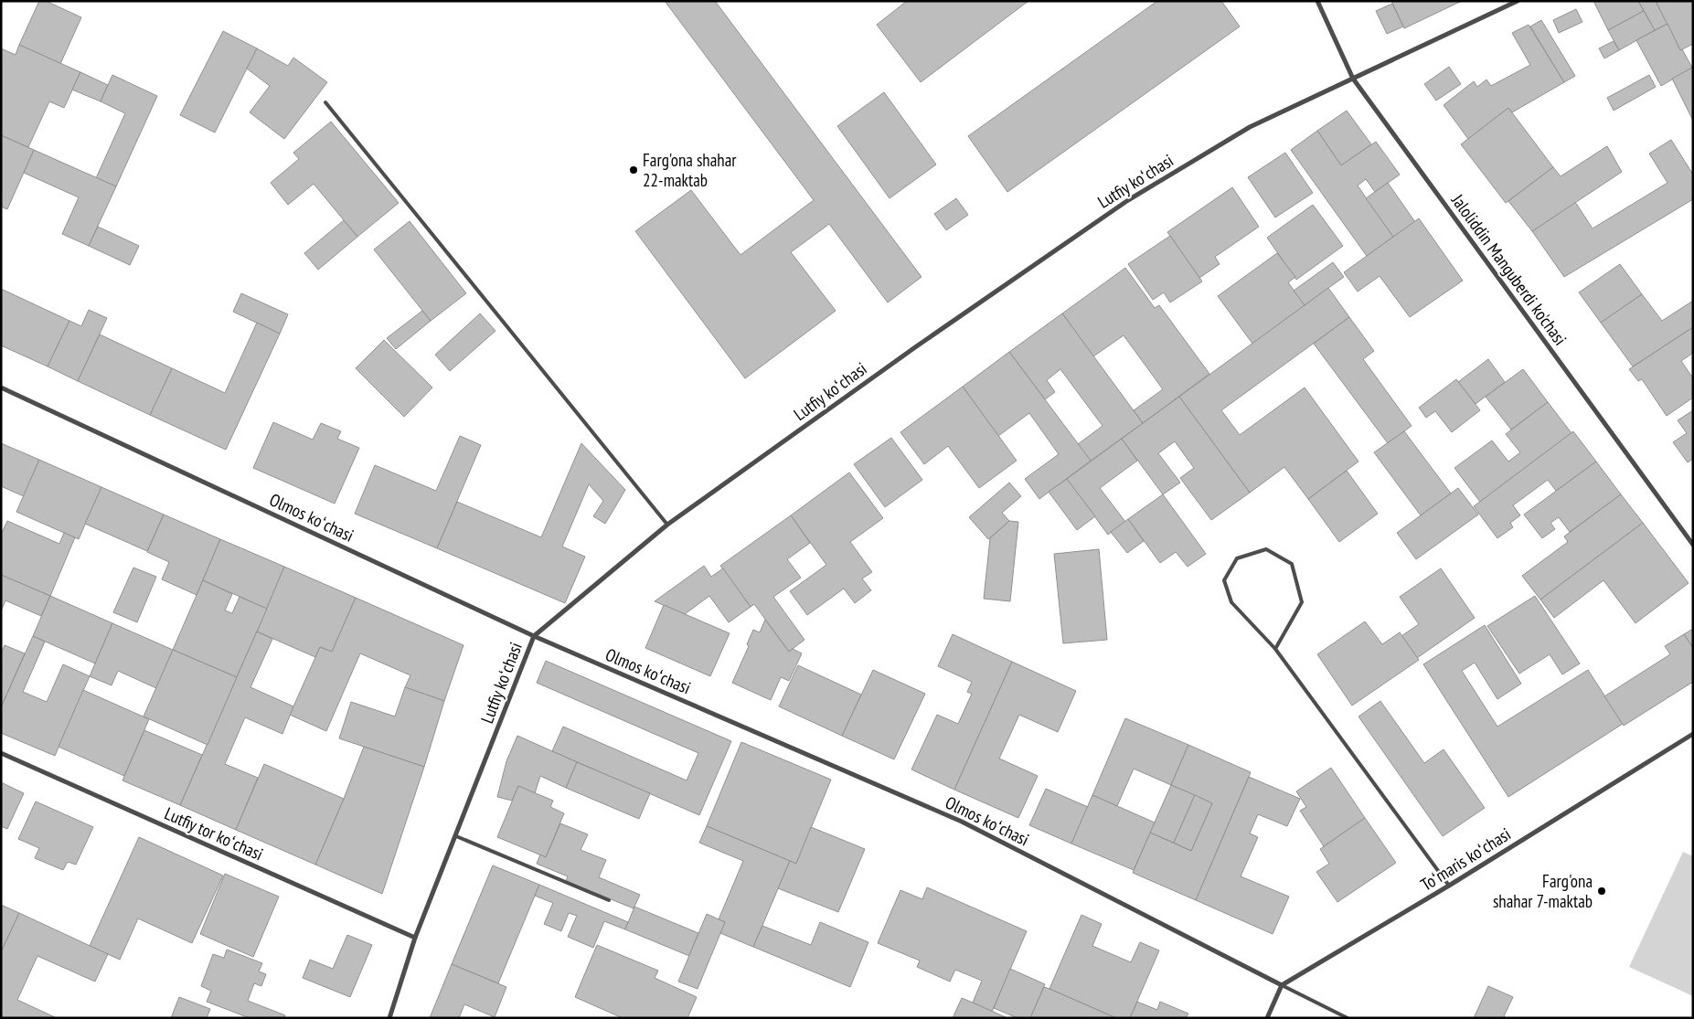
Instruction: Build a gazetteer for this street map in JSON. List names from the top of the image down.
{
  "streets": {
    "street": [
      "Lutfiy koʻchasi",
      "Jaloliddin Manguberdi ko'chasi",
      "Olmos koʻchasi",
      "Lutfiy tor koʻchasi",
      "Toʻmaris koʻchasi"
    ]
  },
  "crossings": [
    ["Lutfiy koʻchasi", "Jaloliddin Manguberdi ko'chasi"],
    ["Lutfiy koʻchasi", "Olmos koʻchasi"],
    ["Lutfiy koʻchasi", "Lutfiy tor koʻchasi"],
    ["Olmos koʻchasi", "Toʻmaris koʻchasi"]
  ],
  "places": ["Farg'ona shahar 22-maktab", "Farg'ona shahar 7-maktab"]
}
